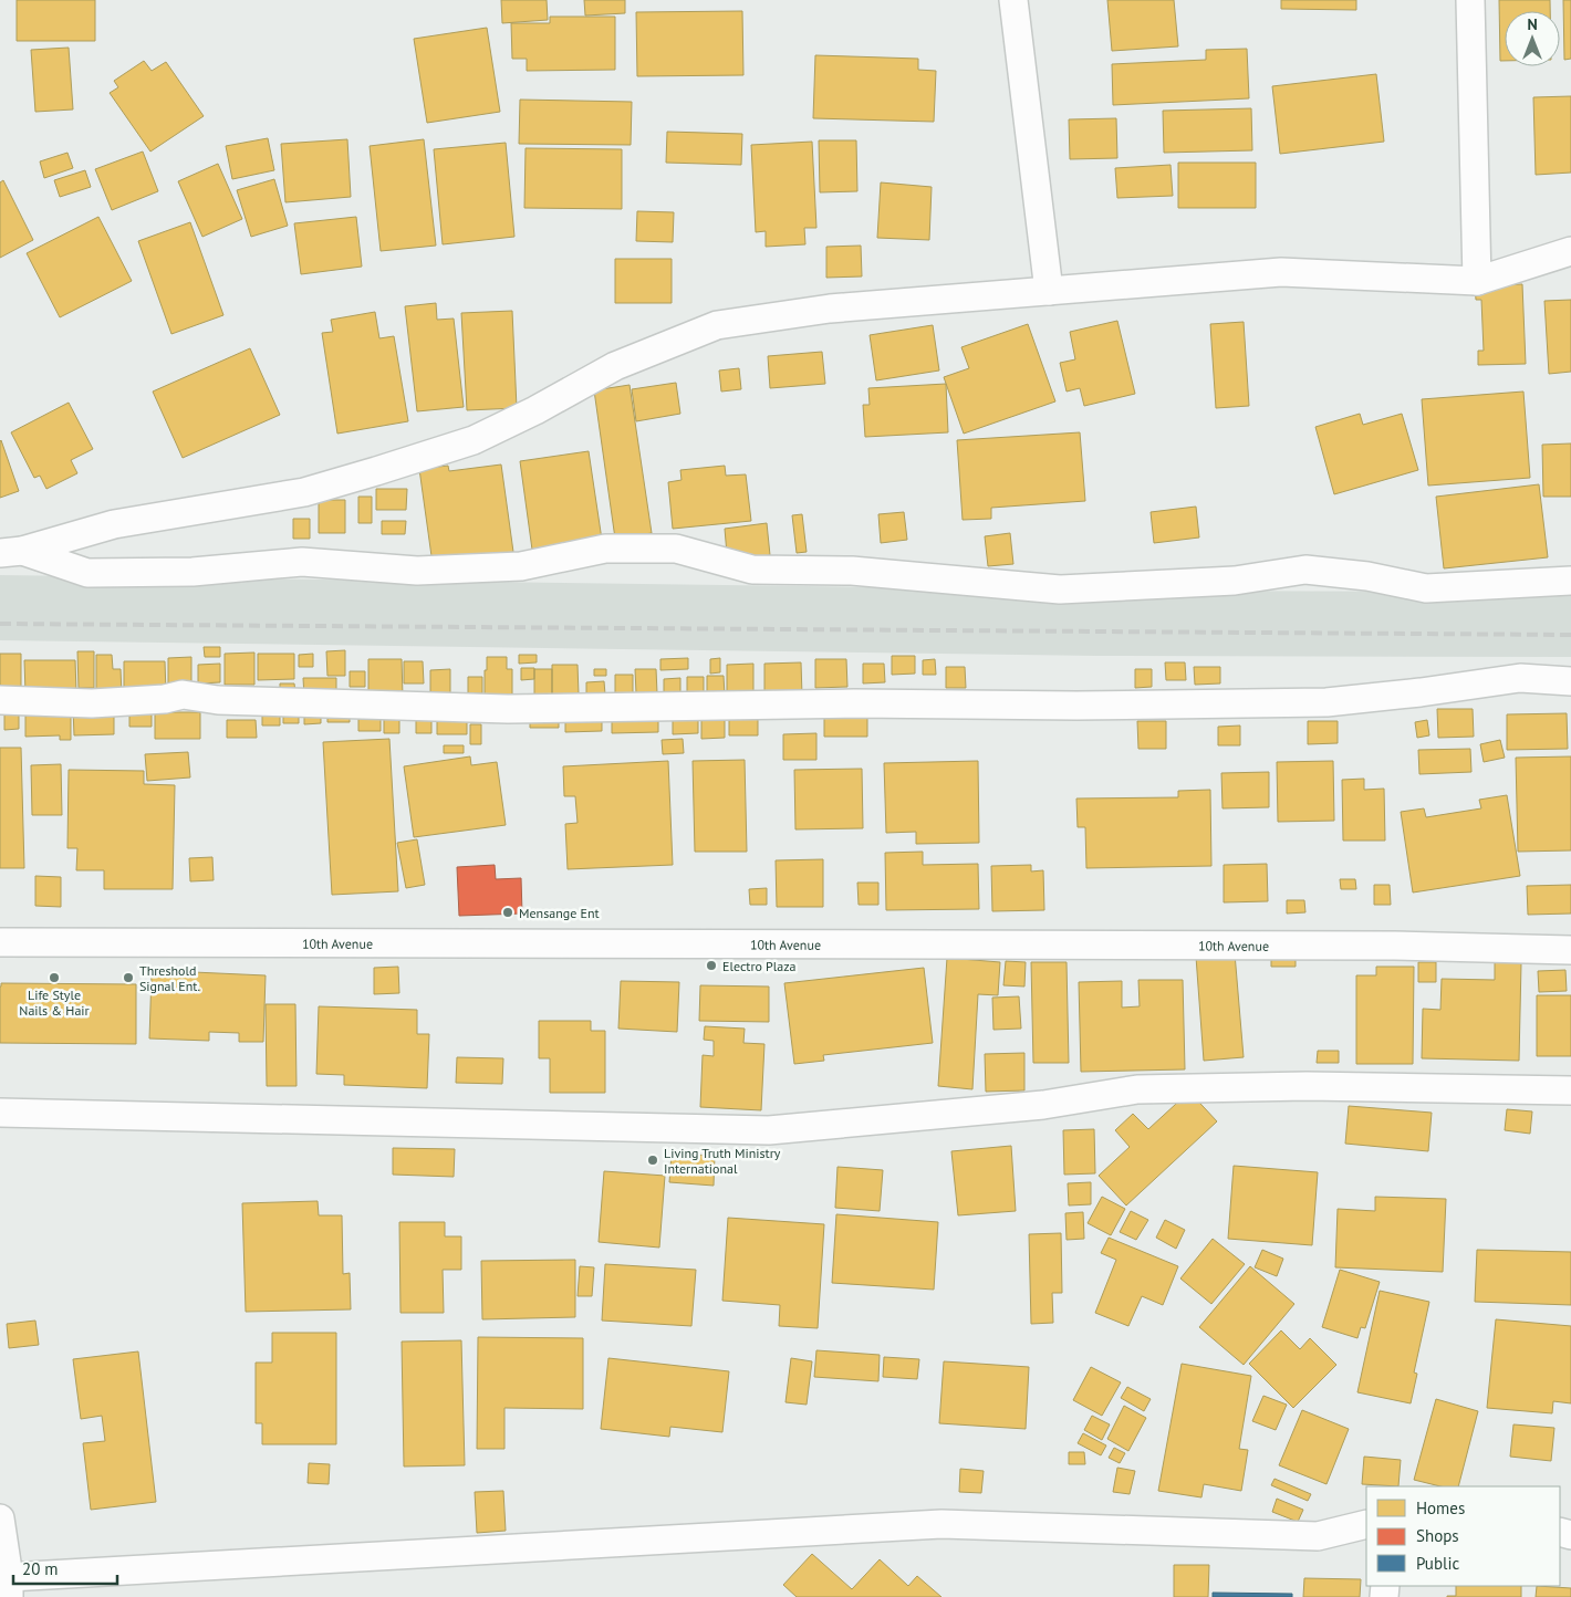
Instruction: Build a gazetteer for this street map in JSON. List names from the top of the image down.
{
  "streets": {
    "street": ["10th Avenue"]
  },
  "places": [
    "Mensange Ent",
    "Electro Plaza",
    "Life Style Nails & Hair",
    "Threshold Signal Ent.",
    "Living Truth Ministry International"
  ],
  "legend": ["Homes", "Shops", "Public"],
  "scale_bar": "20 m",
  "north": "top"
}
